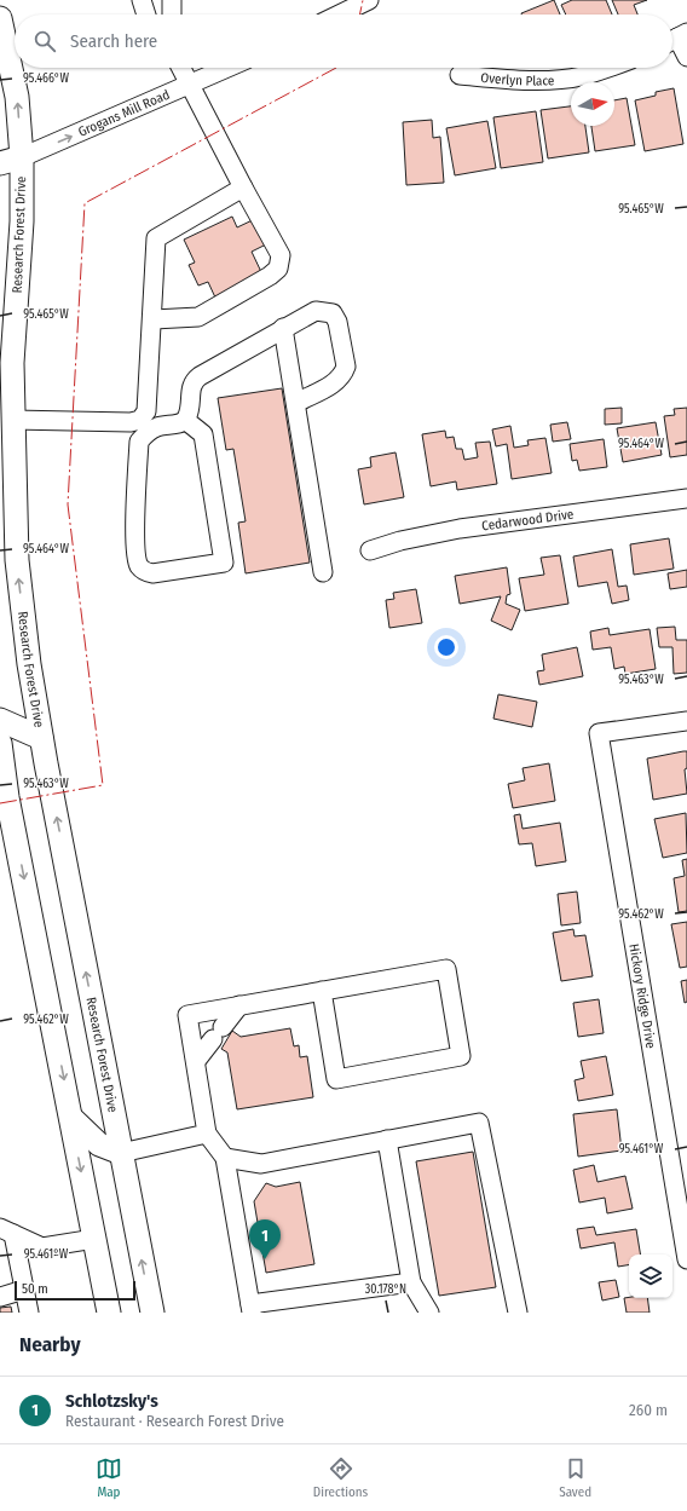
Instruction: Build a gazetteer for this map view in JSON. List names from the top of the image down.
{
  "streets": {
    "main road": ["Grogans Mill Road", "Research Forest Drive"],
    "street": ["Overlyn Place", "Cedarwood Drive", "Hickory Ridge Drive"]
  },
  "crossings": [
    ["Grogans Mill Road", "Research Forest Drive"]
  ],
  "one_way": ["Grogans Mill Road"],
  "scale_bar": "50 m",
  "north": "right",
  "page": {
    "search": "Search here",
    "pins": "1",
    "scale": "50 m",
    "heading": "Nearby",
    "list": [
      {
        "mark": "1",
        "name": "Schlotzsky's",
        "note": "Restaurant · Research Forest Drive",
        "value": "260 m"
      }
    ],
    "nav": ["Map", "Directions", "Saved"]
  },
  "coordinates": [
    "95.466°W",
    "95.465°W",
    "95.464°W",
    "95.463°W",
    "95.462°W",
    "95.461°W",
    "30.178°N"
  ]
}
